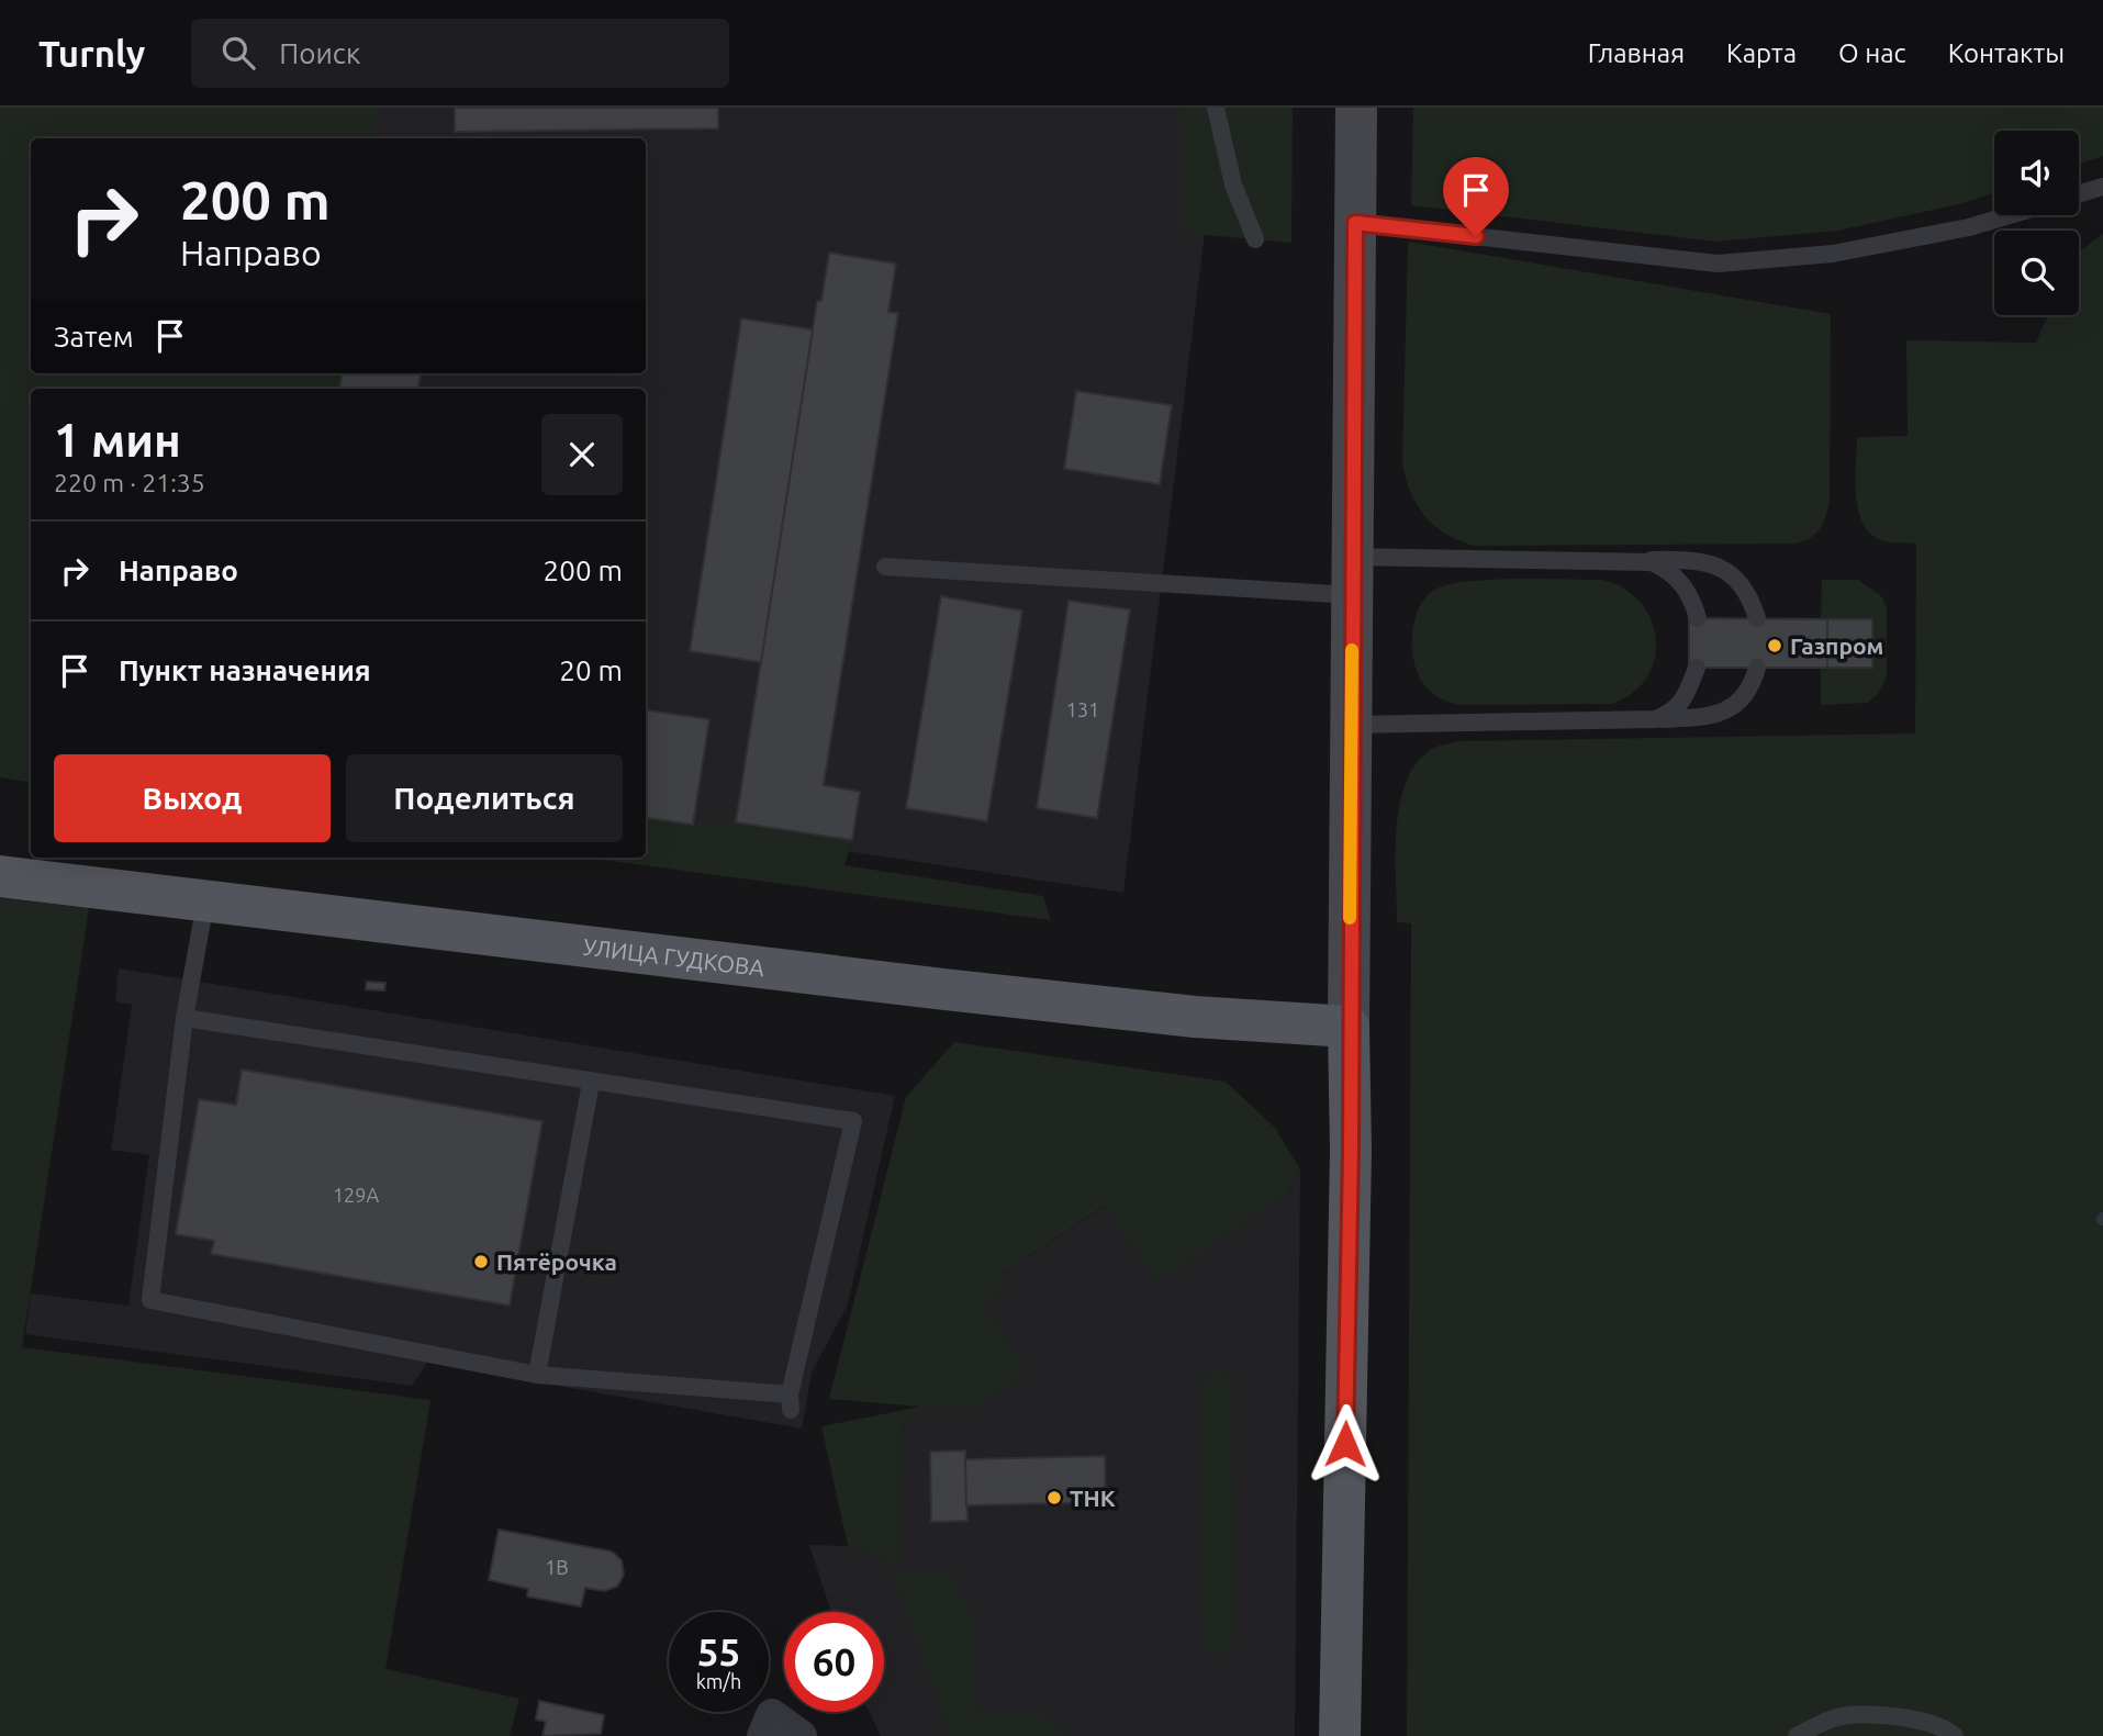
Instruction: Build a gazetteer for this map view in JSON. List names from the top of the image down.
{
  "streets": {
    "main road": ["УЛИЦА ГУДКОВА"]
  },
  "places": ["Газпром", "Пятёрочка", "ТНК"],
  "house_numbers": ["131", "129А", "1В"],
  "page": {
    "header": "Turnly",
    "search": "Поиск",
    "nav": [
      "Главная",
      "Карта",
      "О нас",
      "Контакты"
    ],
    "turn": ["200 m", "Направо"],
    "then": "Затем",
    "heading": ["1 мин", "220 m · 21:35"],
    "list": [
      {
        "name": "Направо",
        "value": "200 m"
      },
      {
        "name": "Пункт назначения",
        "value": "20 m"
      }
    ],
    "buttons": ["Выход", "Поделиться"],
    "speed": "55 km/h",
    "limit": "60"
  }
}
